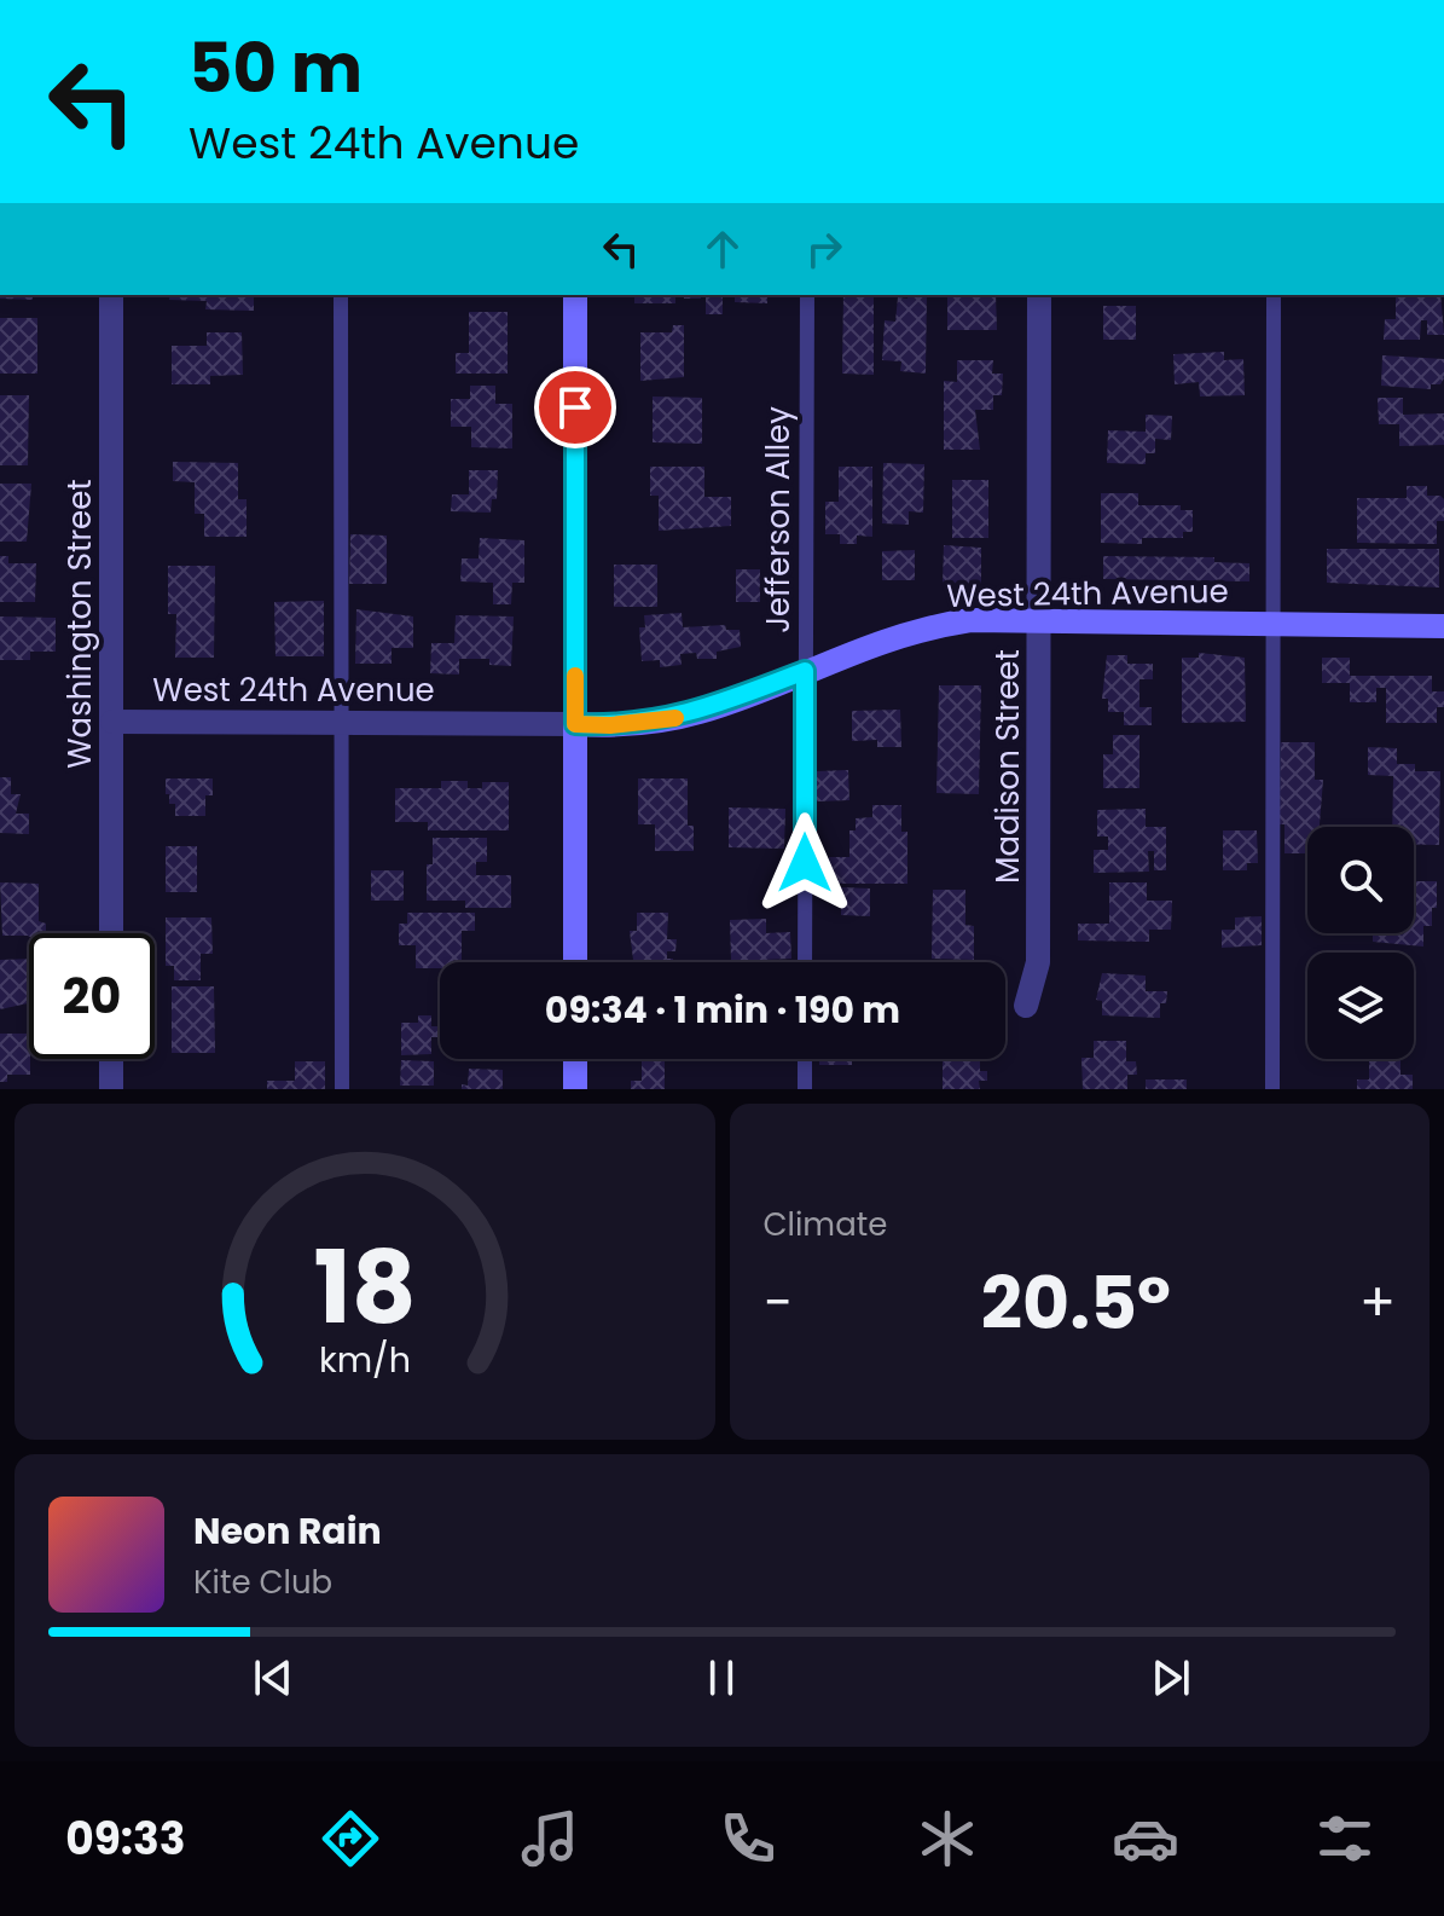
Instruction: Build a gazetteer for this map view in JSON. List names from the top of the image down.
{
  "streets": {
    "street": ["West 24th Avenue", "Washington Street", "Madison Street"],
    "lane": ["Jefferson Alley"]
  },
  "crossings": [
    ["Jefferson Alley", "West 24th Avenue"],
    ["West 24th Avenue", "Washington Street"],
    ["West 24th Avenue", "Madison Street"]
  ],
  "page": {
    "turn": ["50 m", "West 24th Avenue"],
    "limit": "20",
    "trip": "09:34 · 1 min · 190 m",
    "tile": "Climate",
    "heat": ["−", "20.5°", "+"],
    "song": ["Neon Rain", "Kite Club"],
    "tabs": "09:33",
    "gauge": ["18", "km/h"]
  }
}
